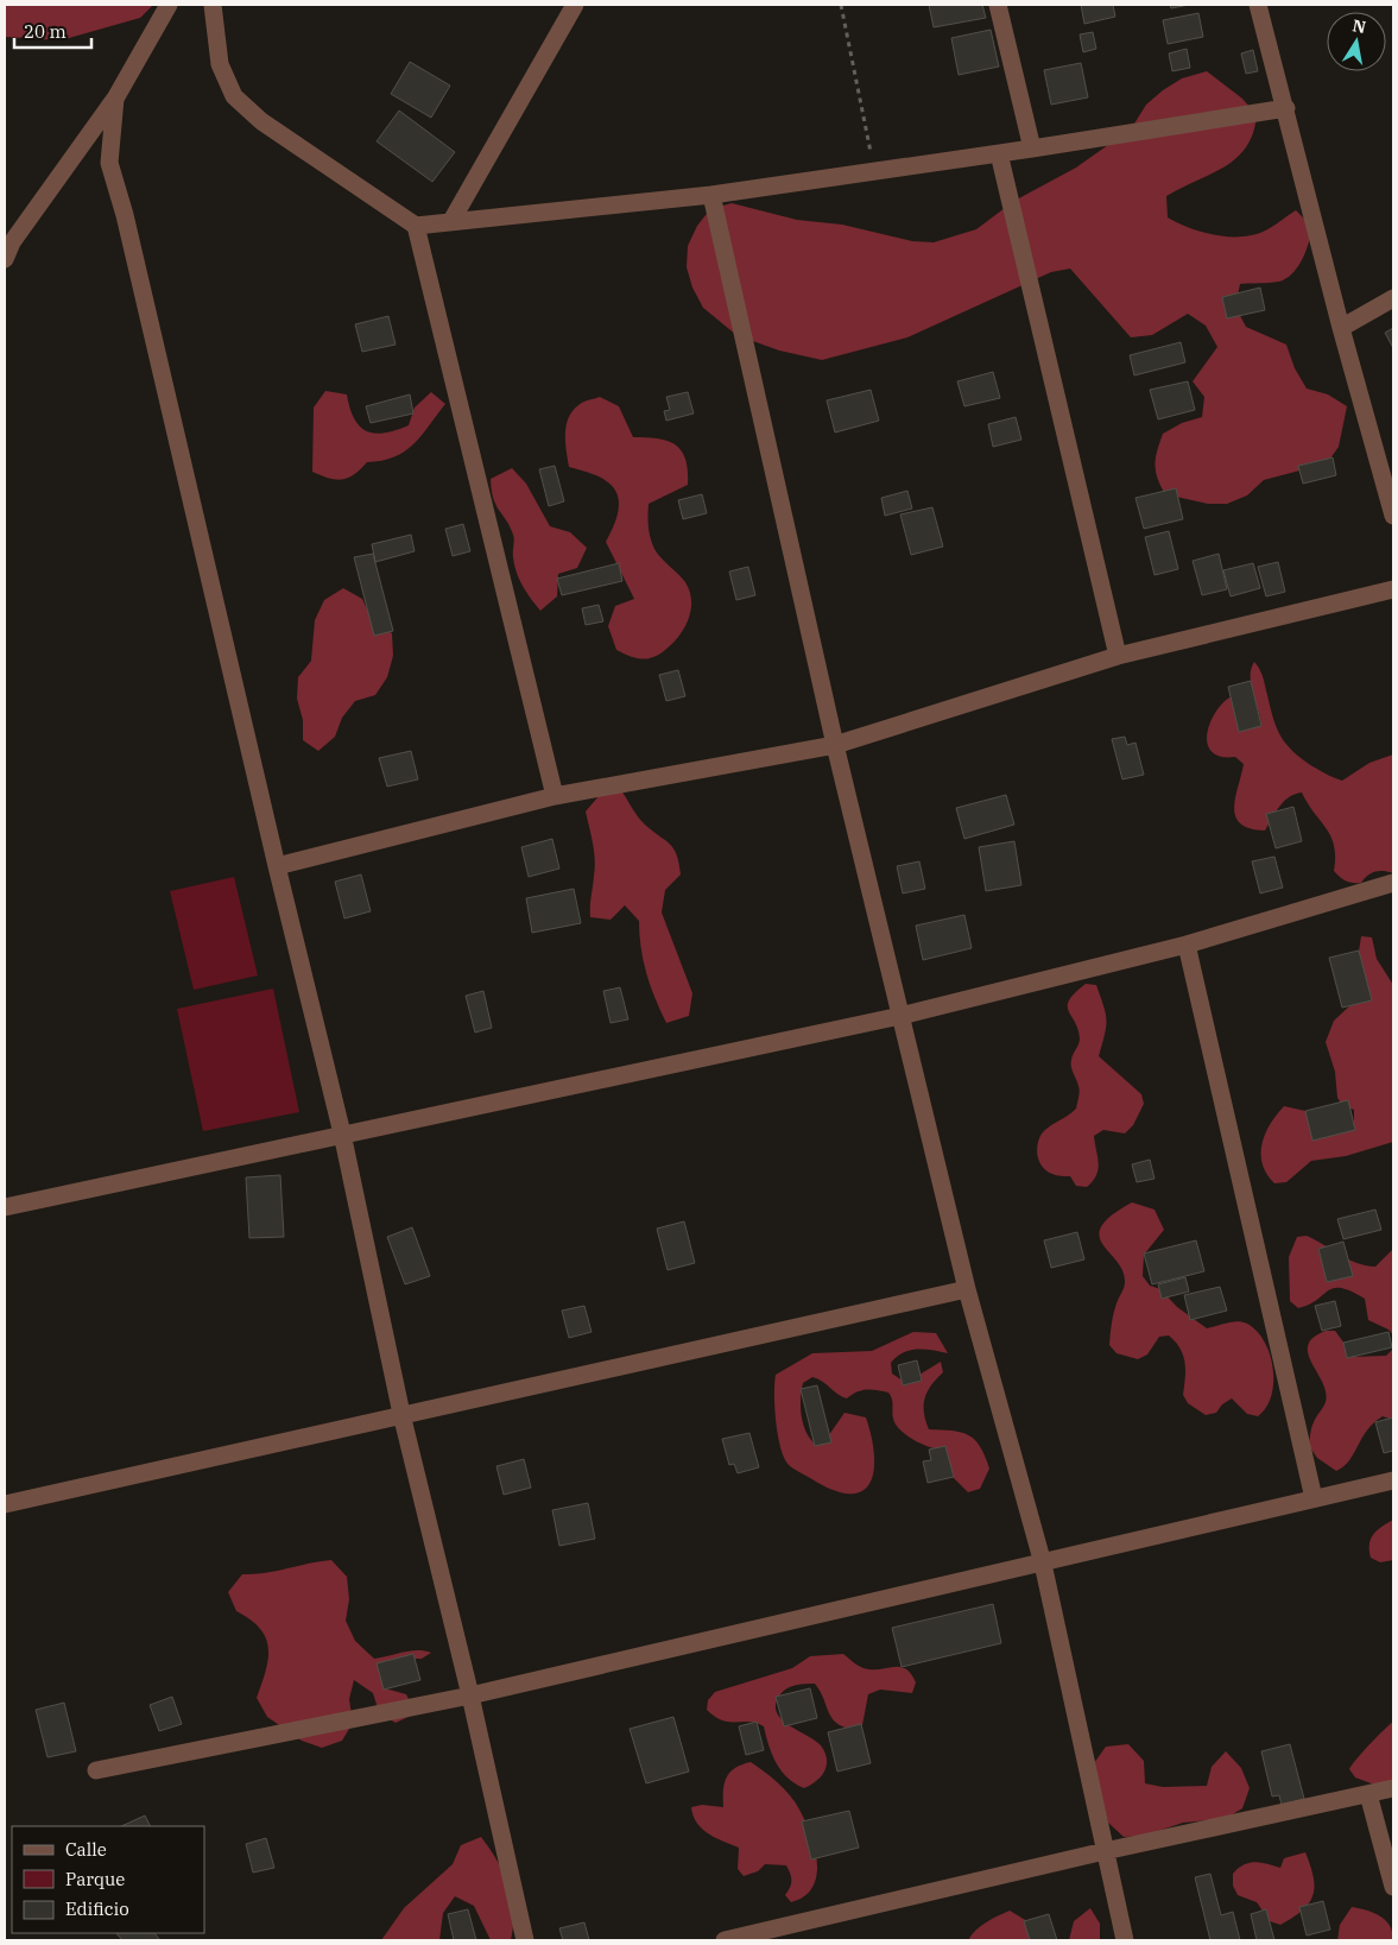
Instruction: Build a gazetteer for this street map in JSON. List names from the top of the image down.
{
  "legend": ["Calle", "Parque", "Edificio"],
  "scale_bar": "20 m",
  "north": "top"
}
